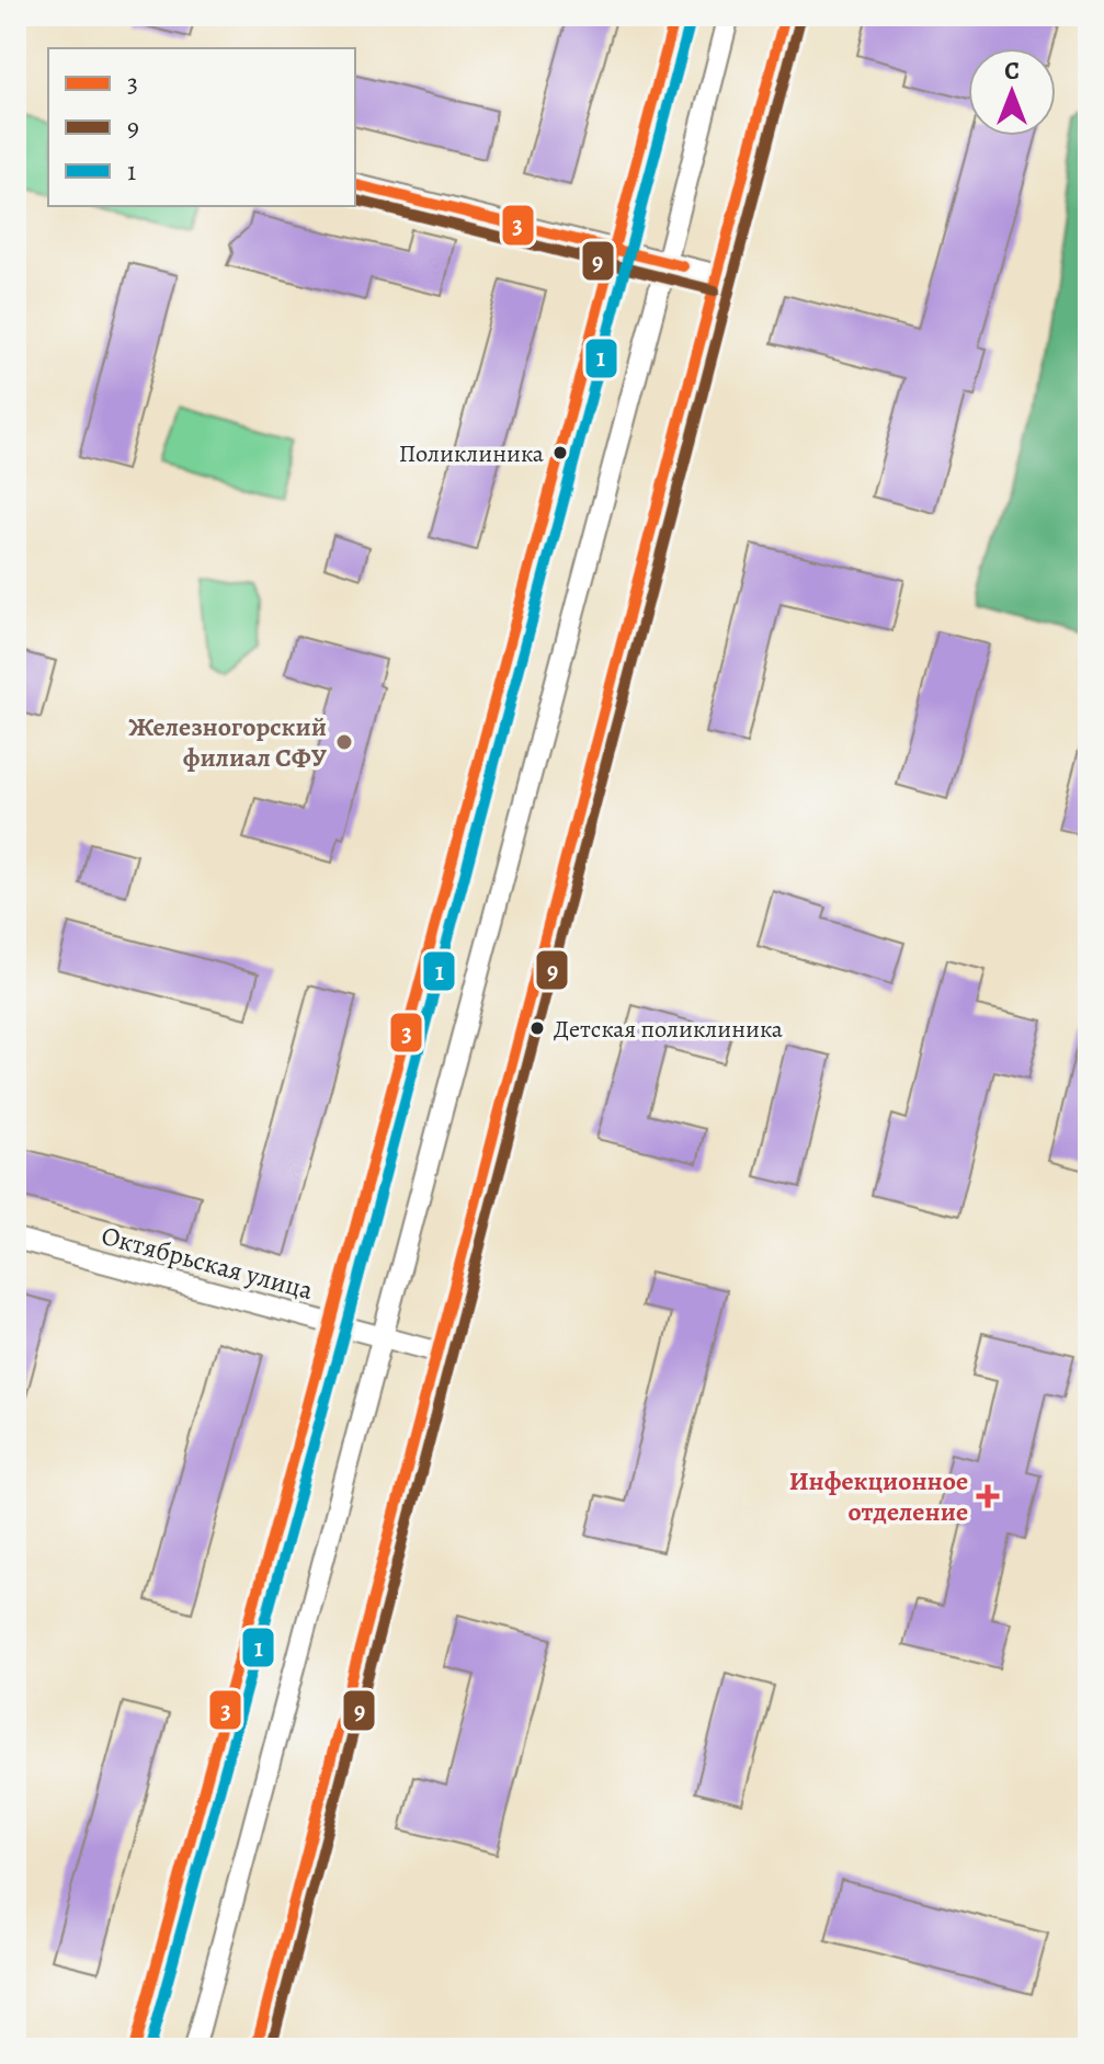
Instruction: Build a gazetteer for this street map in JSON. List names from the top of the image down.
{
  "streets": {
    "street": ["Октябрьская улица"]
  },
  "places": {
    "other": ["Поликлиника", "Железногорский филиал СФУ", "Детская поликлиника"],
    "health": ["Инфекционное отделение"]
  },
  "lines": ["transit line 3", "transit line 9", "transit line 1"],
  "legend": ["3", "9", "1"],
  "north": "top"
}
